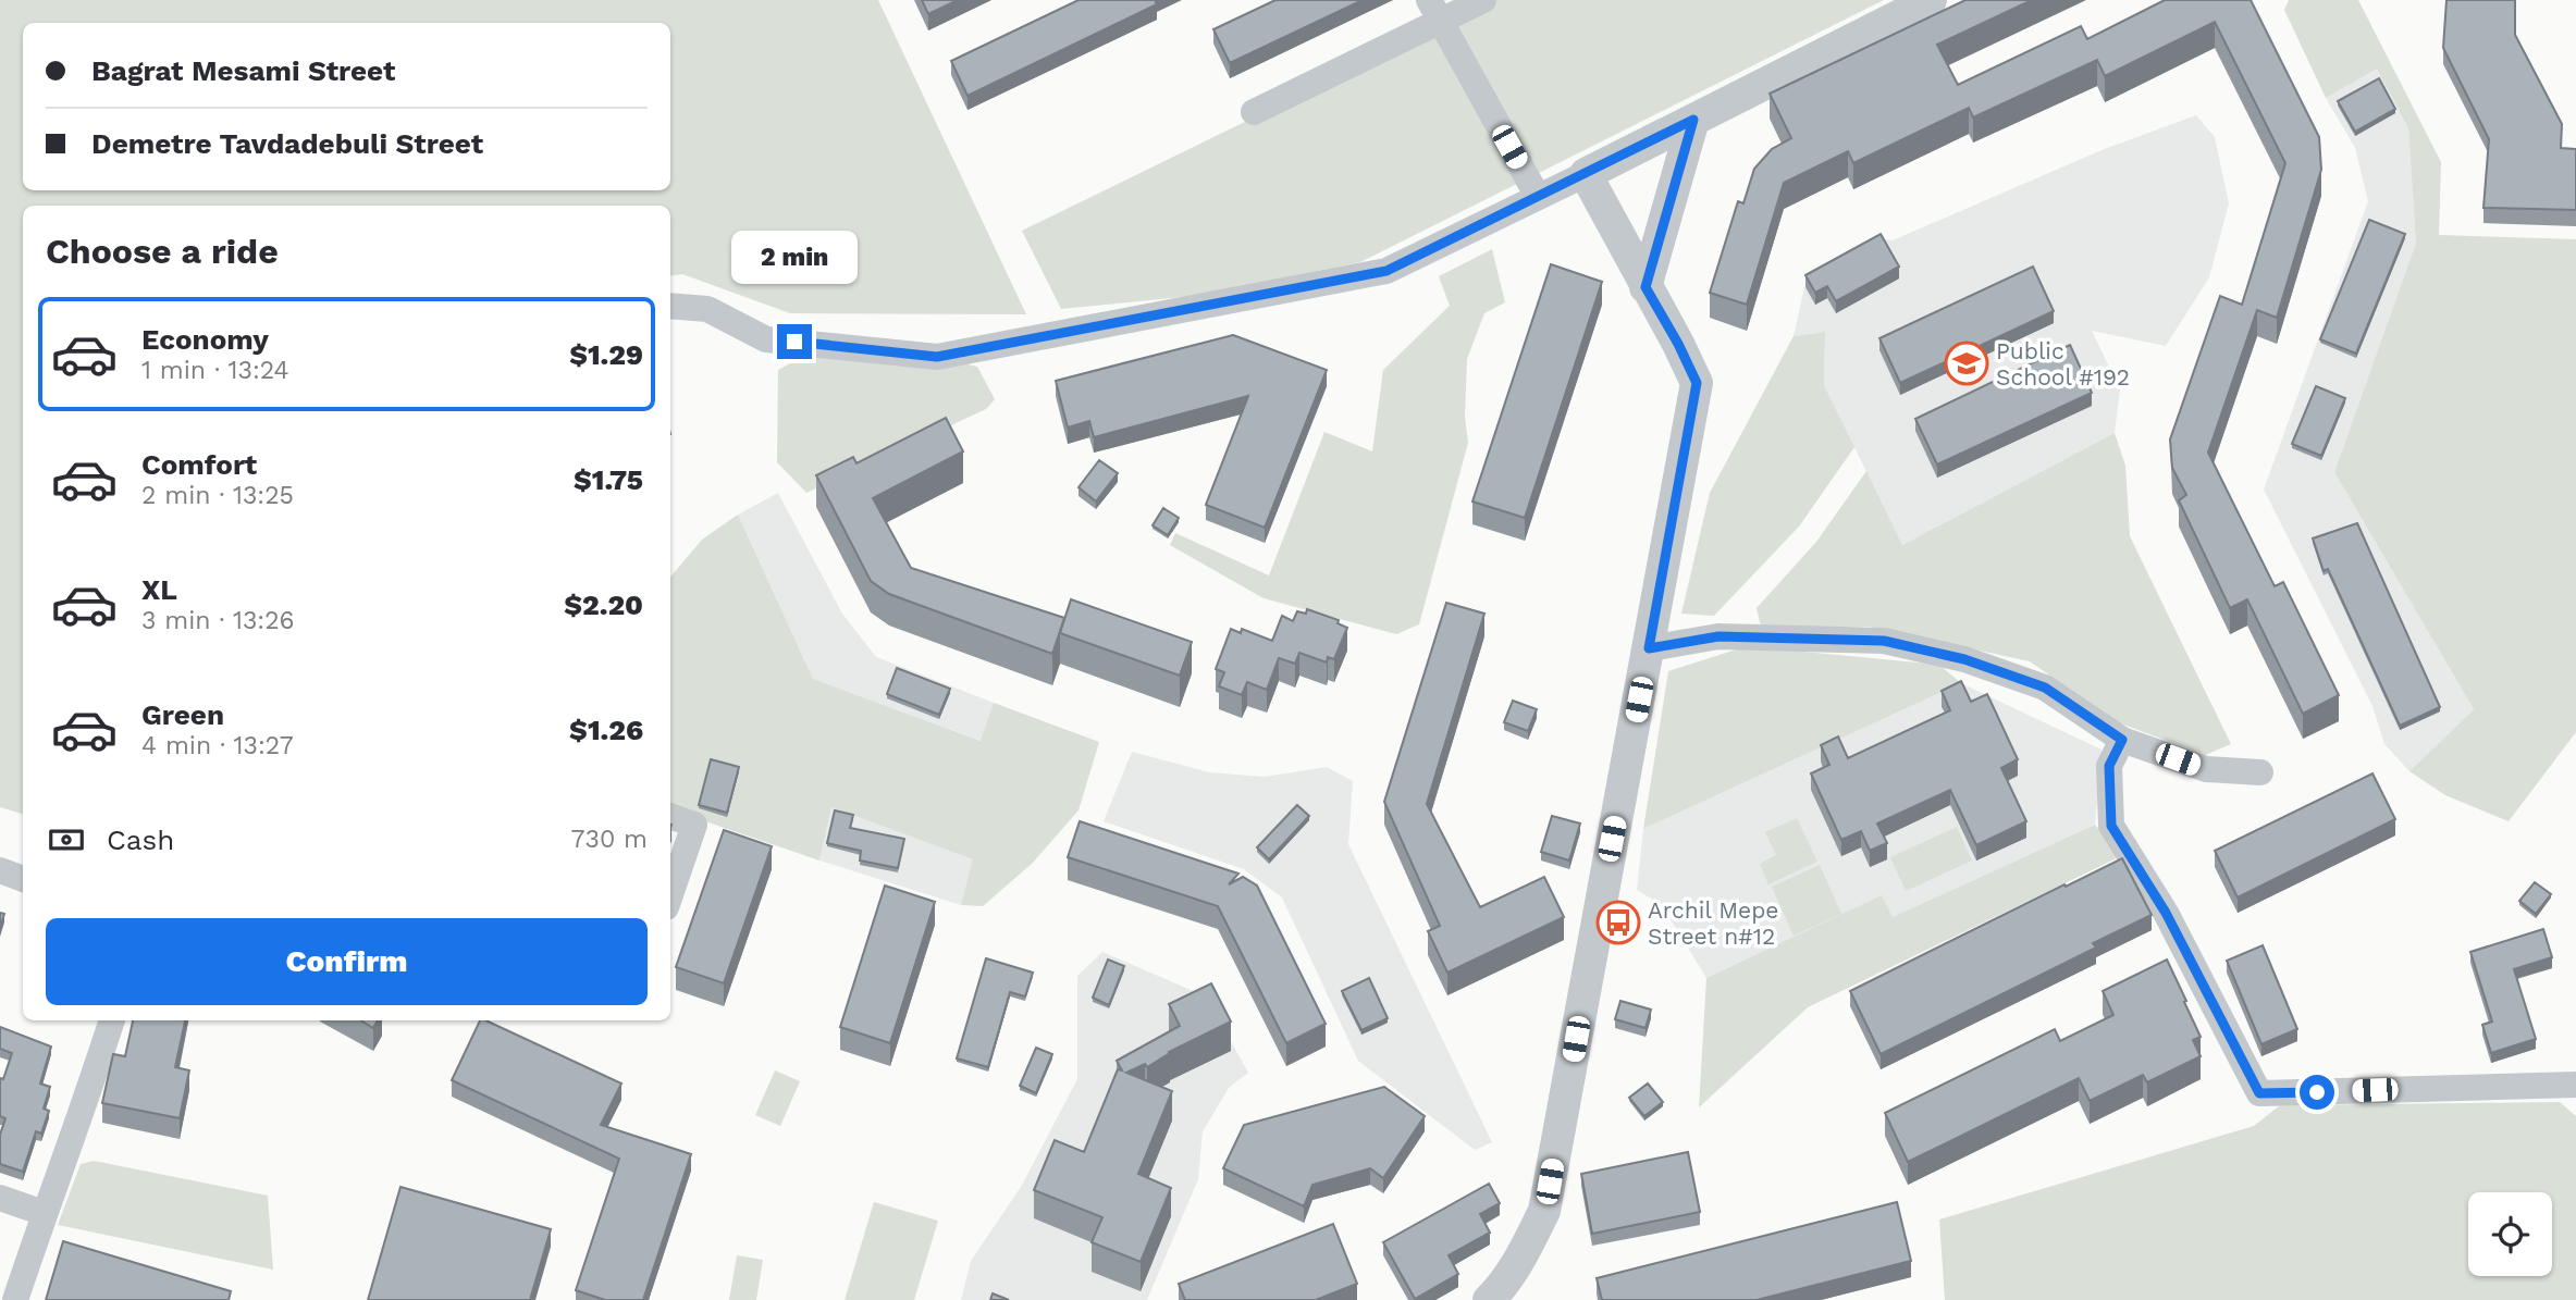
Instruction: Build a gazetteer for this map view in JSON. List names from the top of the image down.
{
  "places": {
    "school or university": ["Public School #192"],
    "bus stop": ["Archil Mepe Street n#12"]
  },
  "page": {
    "banner": ["Bagrat Mesami Street", "Demetre Tavdadebuli Street"],
    "heading": "Choose a ride",
    "bubble": "2 min",
    "list": [
      {
        "name": "Economy",
        "note": "1 min · 13:24",
        "value": "$1.29"
      },
      {
        "name": "Comfort",
        "note": "2 min · 13:25",
        "value": "$1.75"
      },
      {
        "name": "XL",
        "note": "3 min · 13:26",
        "value": "$2.20"
      },
      {
        "name": "Green",
        "note": "4 min · 13:27",
        "value": "$1.26"
      }
    ],
    "pay": ["Cash", "730 m"],
    "buttons": "Confirm"
  }
}
